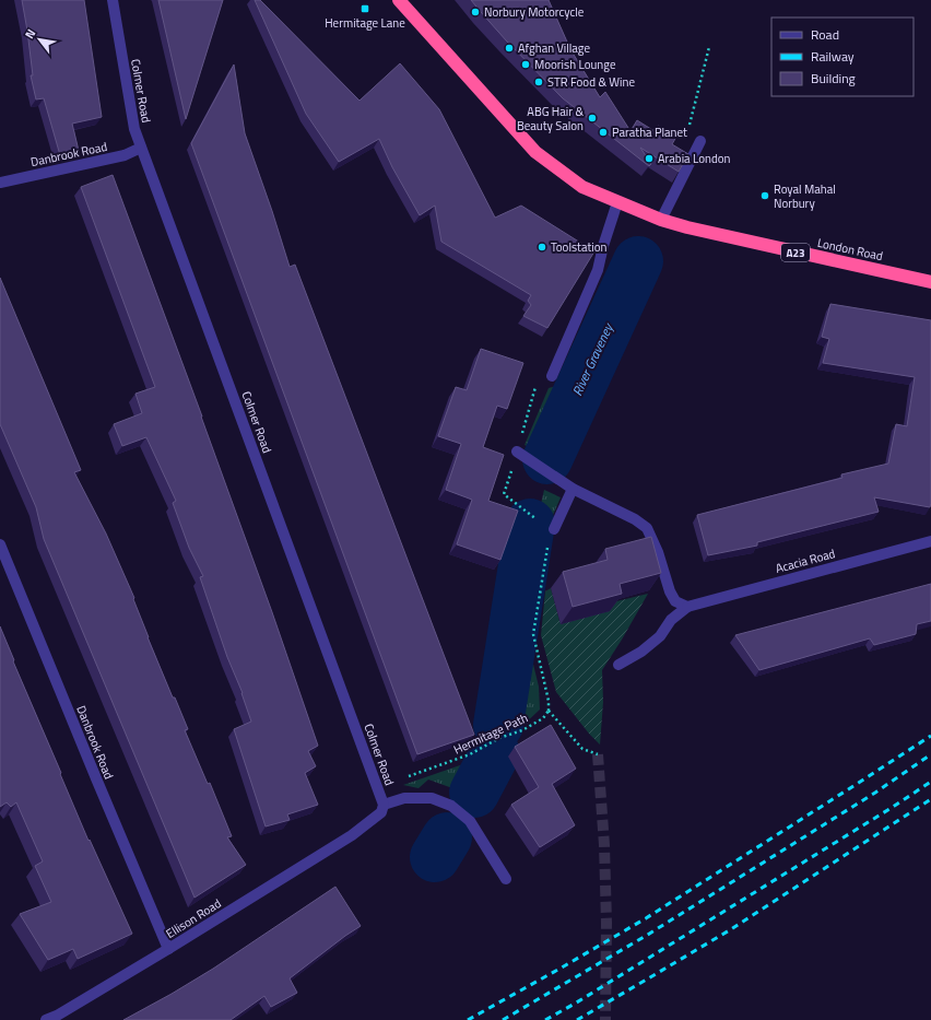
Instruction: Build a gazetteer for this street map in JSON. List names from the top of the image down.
{
  "streets": {
    "highway": ["London Road", "A23"],
    "street": [
      "Colmer Road",
      "Danbrook Road",
      "Acacia Road",
      "Ellison Road"
    ],
    "path": ["Hermitage Path"]
  },
  "crossings": [
    ["Colmer Road", "Danbrook Road"],
    ["Colmer Road", "Ellison Road"],
    ["Danbrook Road", "Ellison Road"],
    ["London Road", "A23"]
  ],
  "water": ["River Graveney"],
  "places": {
    "transit": ["Hermitage Lane"],
    "other": [
      "Norbury Motorcycle",
      "Afghan Village",
      "Moorish Lounge",
      "STR Food & Wine",
      "ABG Hair & Beauty Salon",
      "Paratha Planet",
      "Arabia London",
      "Royal Mahal Norbury",
      "Toolstation"
    ]
  },
  "legend": ["Road", "Railway", "Building"],
  "north": "top left"
}
